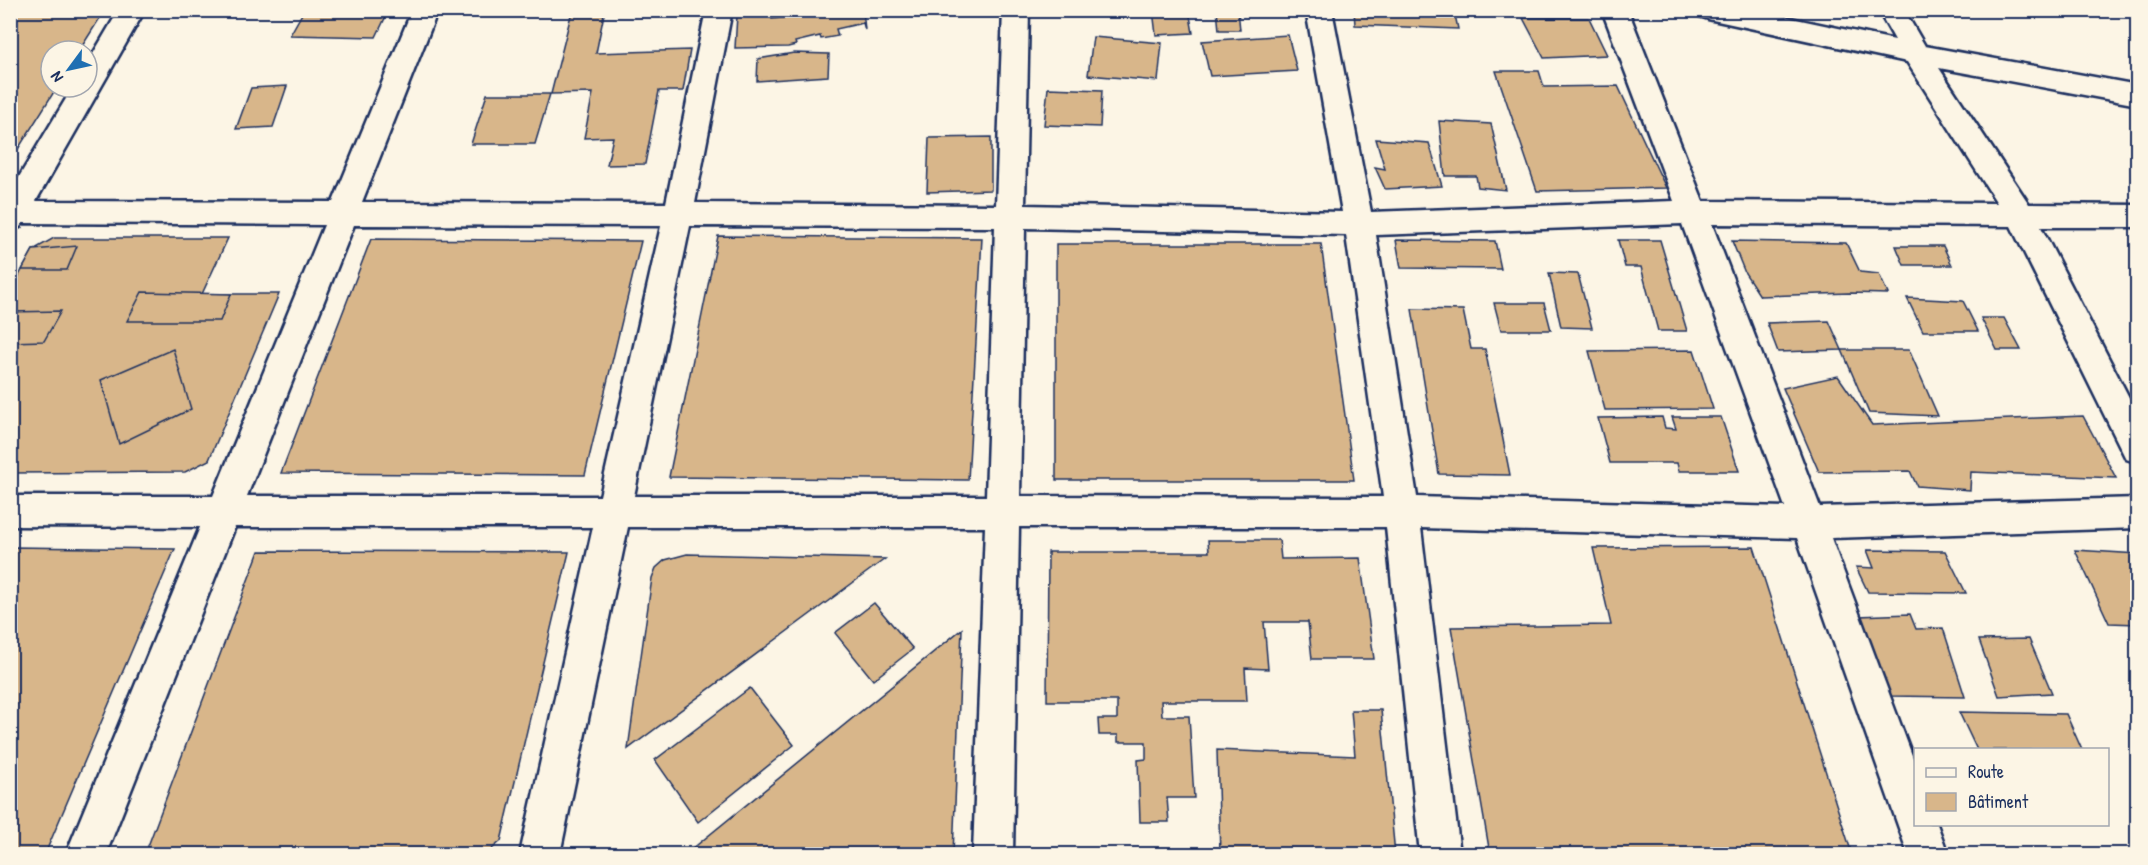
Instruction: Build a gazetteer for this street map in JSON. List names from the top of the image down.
{
  "legend": ["Route", "Bâtiment"],
  "north": "bottom left"
}
